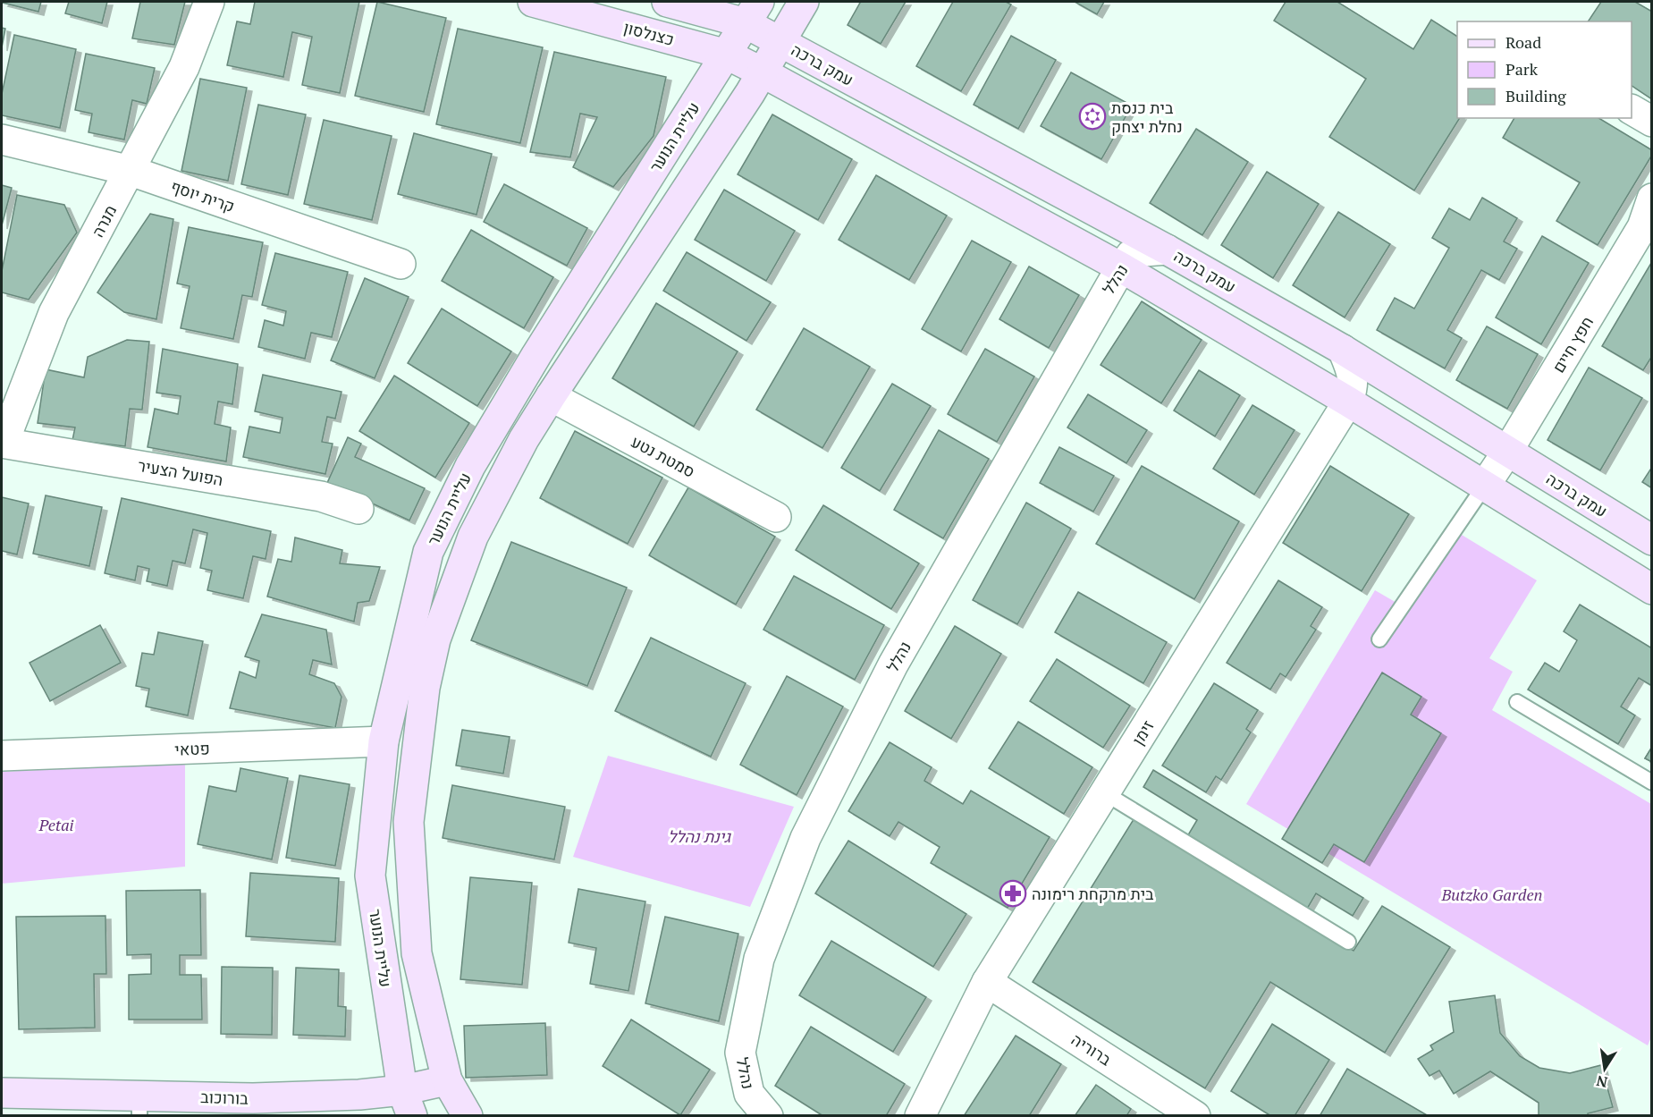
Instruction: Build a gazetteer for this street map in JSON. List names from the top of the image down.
{
  "streets": {
    "street": [
      "כצנלסון",
      "עמק ברכה",
      "עליית הנוער",
      "קרית יוסף",
      "מנרה",
      "נהלל",
      "חפץ חיים",
      "סמטת נטע",
      "הפועל הצעיר",
      "זימן",
      "פטאי",
      "ברוריה",
      "בורוכוב"
    ]
  },
  "crossings": [
    ["כצנלסון", "עליית הנוער"],
    ["עמק ברכה", "עליית הנוער"],
    ["עמק ברכה", "נהלל"],
    ["עמק ברכה", "חפץ חיים"],
    ["עמק ברכה", "זימן"],
    ["עליית הנוער", "סמטת נטע"],
    ["עליית הנוער", "פטאי"],
    ["עליית הנוער", "בורוכוב"],
    ["קרית יוסף", "מנרה"],
    ["מנרה", "הפועל הצעיר"],
    ["זימן", "ברוריה"]
  ],
  "parks": ["Petai", "גינת נהלל", "Butzko Garden"],
  "places": {
    "synagogue": ["בית כנסת נחלת יצחק"],
    "pharmacy": ["בית מרקחת רימונה"]
  },
  "legend": ["Road", "Park", "Building"],
  "north": "bottom"
}
